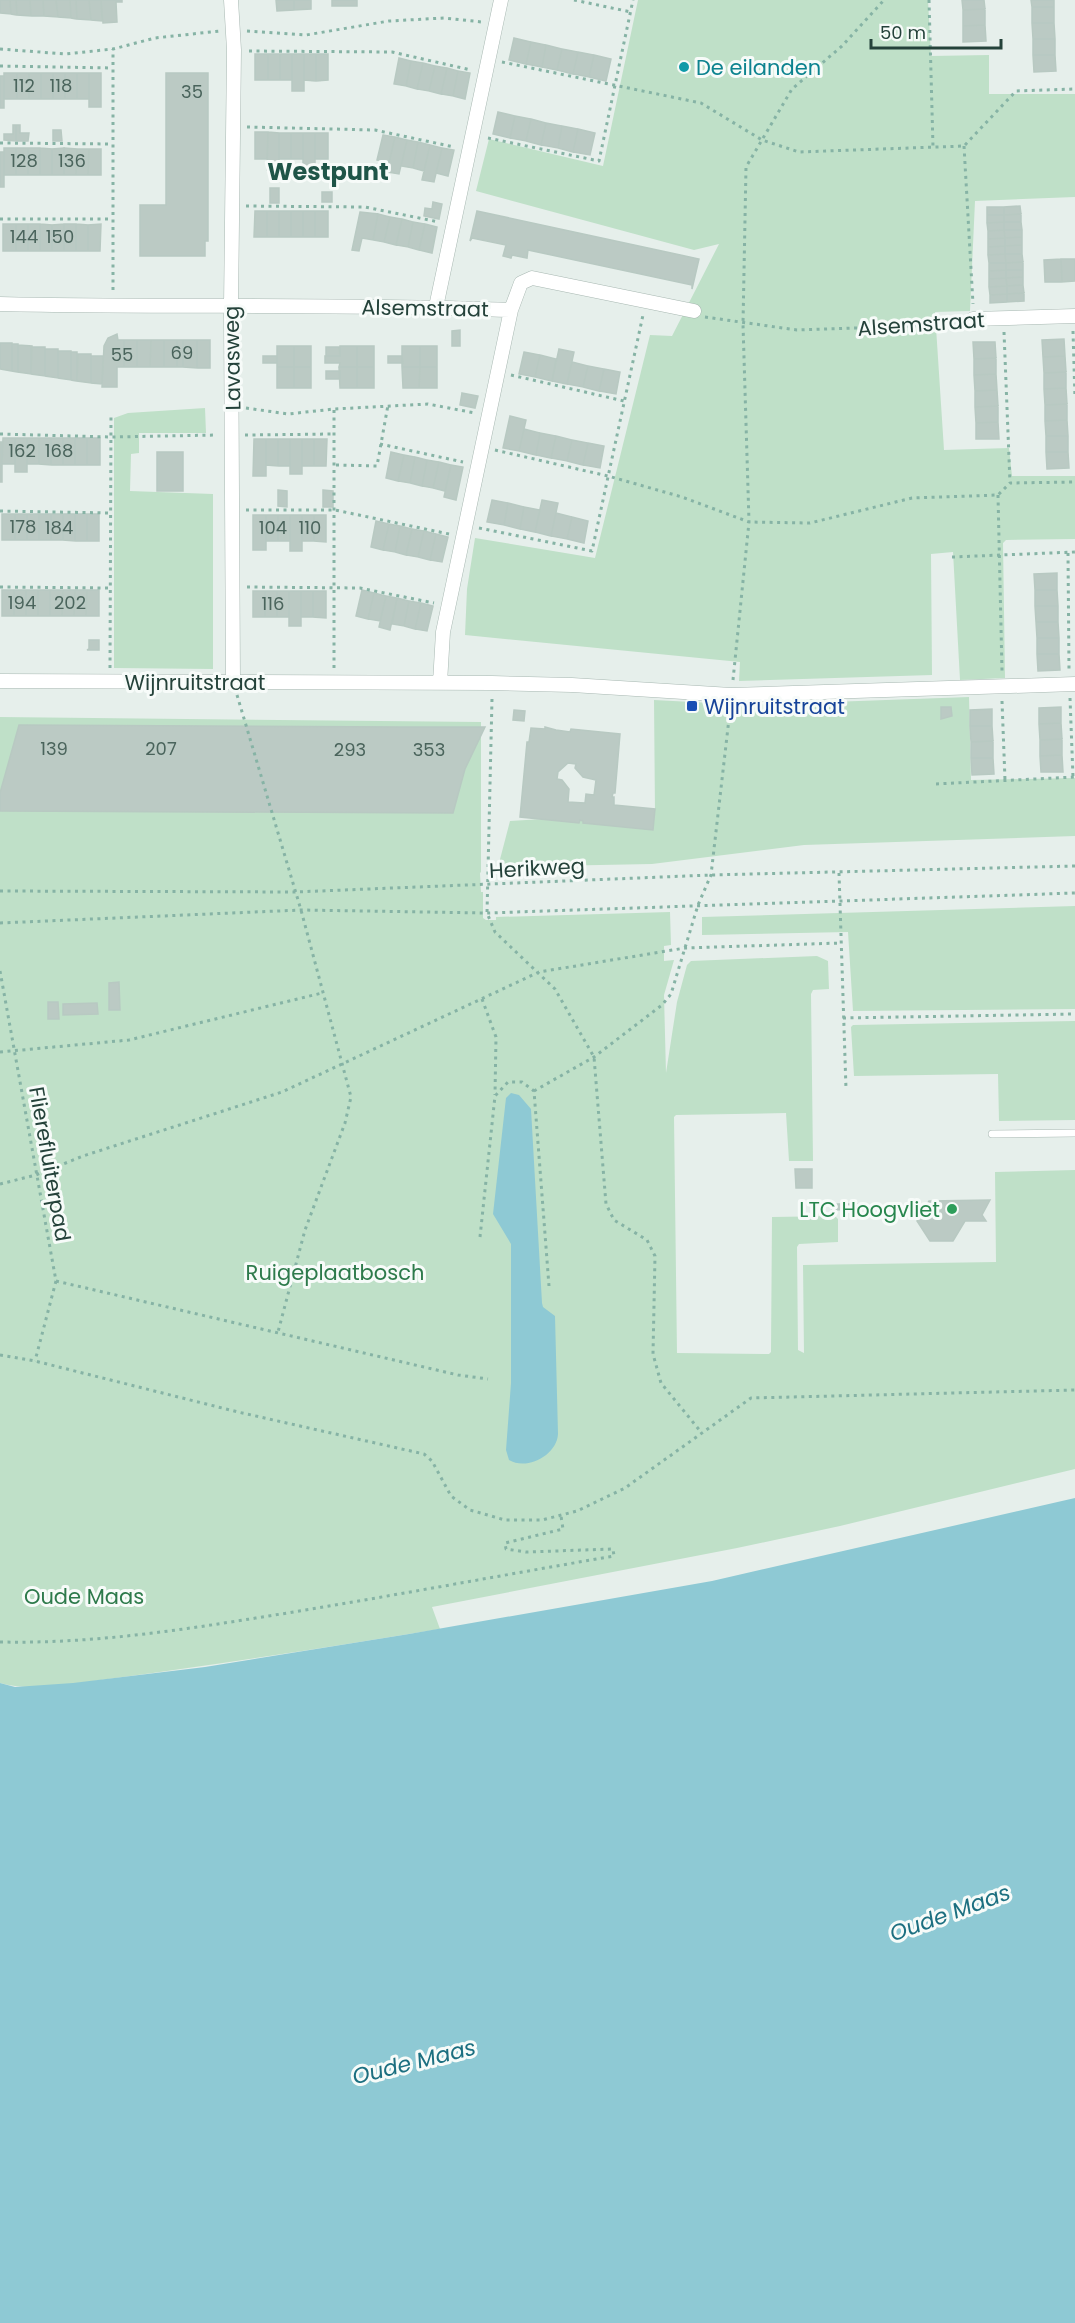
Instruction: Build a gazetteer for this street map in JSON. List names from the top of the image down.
{
  "streets": {
    "street": ["Alsemstraat", "Lavasweg", "Wijnruitstraat"],
    "path": ["Herikweg", "Flierefluiterpad"]
  },
  "crossings": [
    ["Alsemstraat", "Lavasweg"],
    ["Lavasweg", "Wijnruitstraat"]
  ],
  "districts": ["Westpunt"],
  "water": ["Oude Maas"],
  "parks": ["Ruigeplaatbosch", "Oude Maas"],
  "places": {
    "other": ["De eilanden", "LTC Hoogvliet"],
    "transit": ["Wijnruitstraat"]
  },
  "house_numbers": [
    "112",
    "118",
    "35",
    "128",
    "136",
    "144",
    "150",
    "69",
    "55",
    "162",
    "168",
    "178",
    "184",
    "104",
    "110",
    "194",
    "202",
    "116",
    "139",
    "207",
    "293",
    "353"
  ],
  "scale_bar": "50 m"
}
